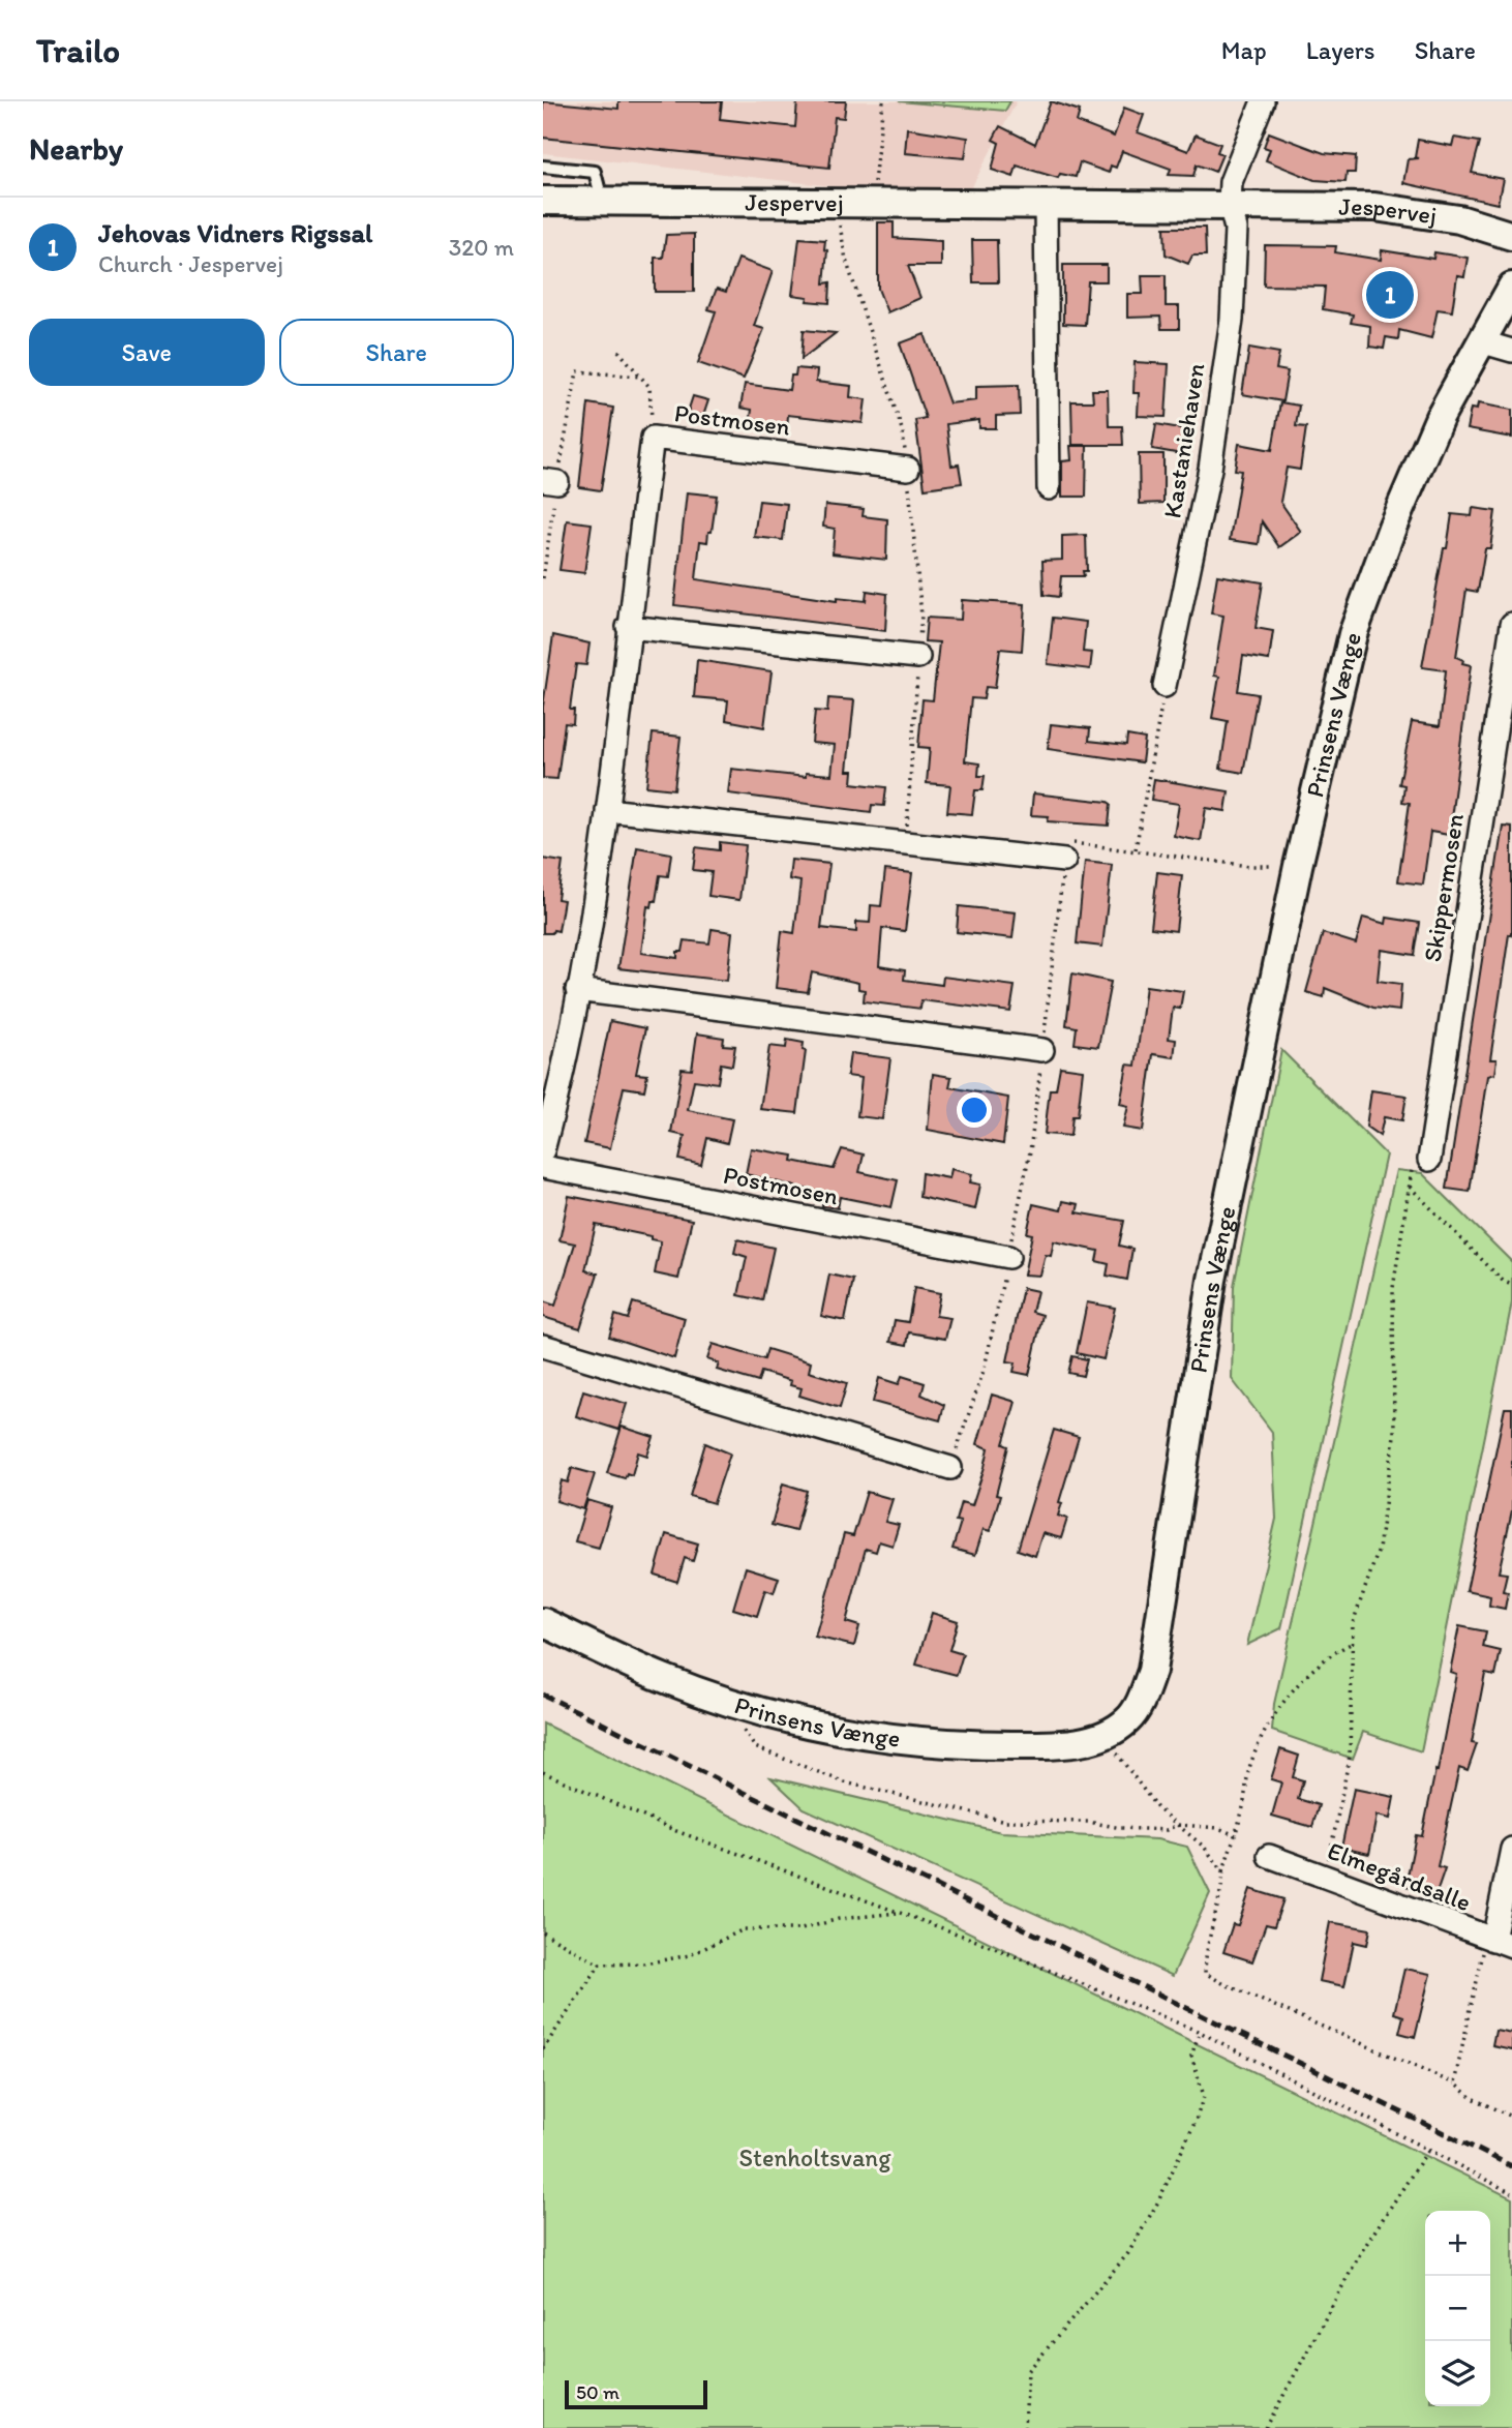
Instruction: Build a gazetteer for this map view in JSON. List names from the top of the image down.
{
  "streets": {
    "street": [
      "Jespervej",
      "Postmosen",
      "Kastaniehaven",
      "Prinsens Vænge",
      "Skippermosen",
      "Elmegårdsalle"
    ]
  },
  "crossings": [
    ["Jespervej", "Kastaniehaven"]
  ],
  "parks": ["Stenholtsvang"],
  "scale_bar": "50 m",
  "page": {
    "header": "Trailo",
    "nav": ["Map", "Layers", "Share"],
    "heading": "Nearby",
    "list": [
      {
        "mark": "1",
        "name": "Jehovas Vidners Rigssal",
        "note": "Church · Jespervej",
        "value": "320 m"
      }
    ],
    "pins": "1",
    "buttons": ["Save", "Share"],
    "map_buttons": ["+", "−"],
    "scale": "50 m"
  }
}
